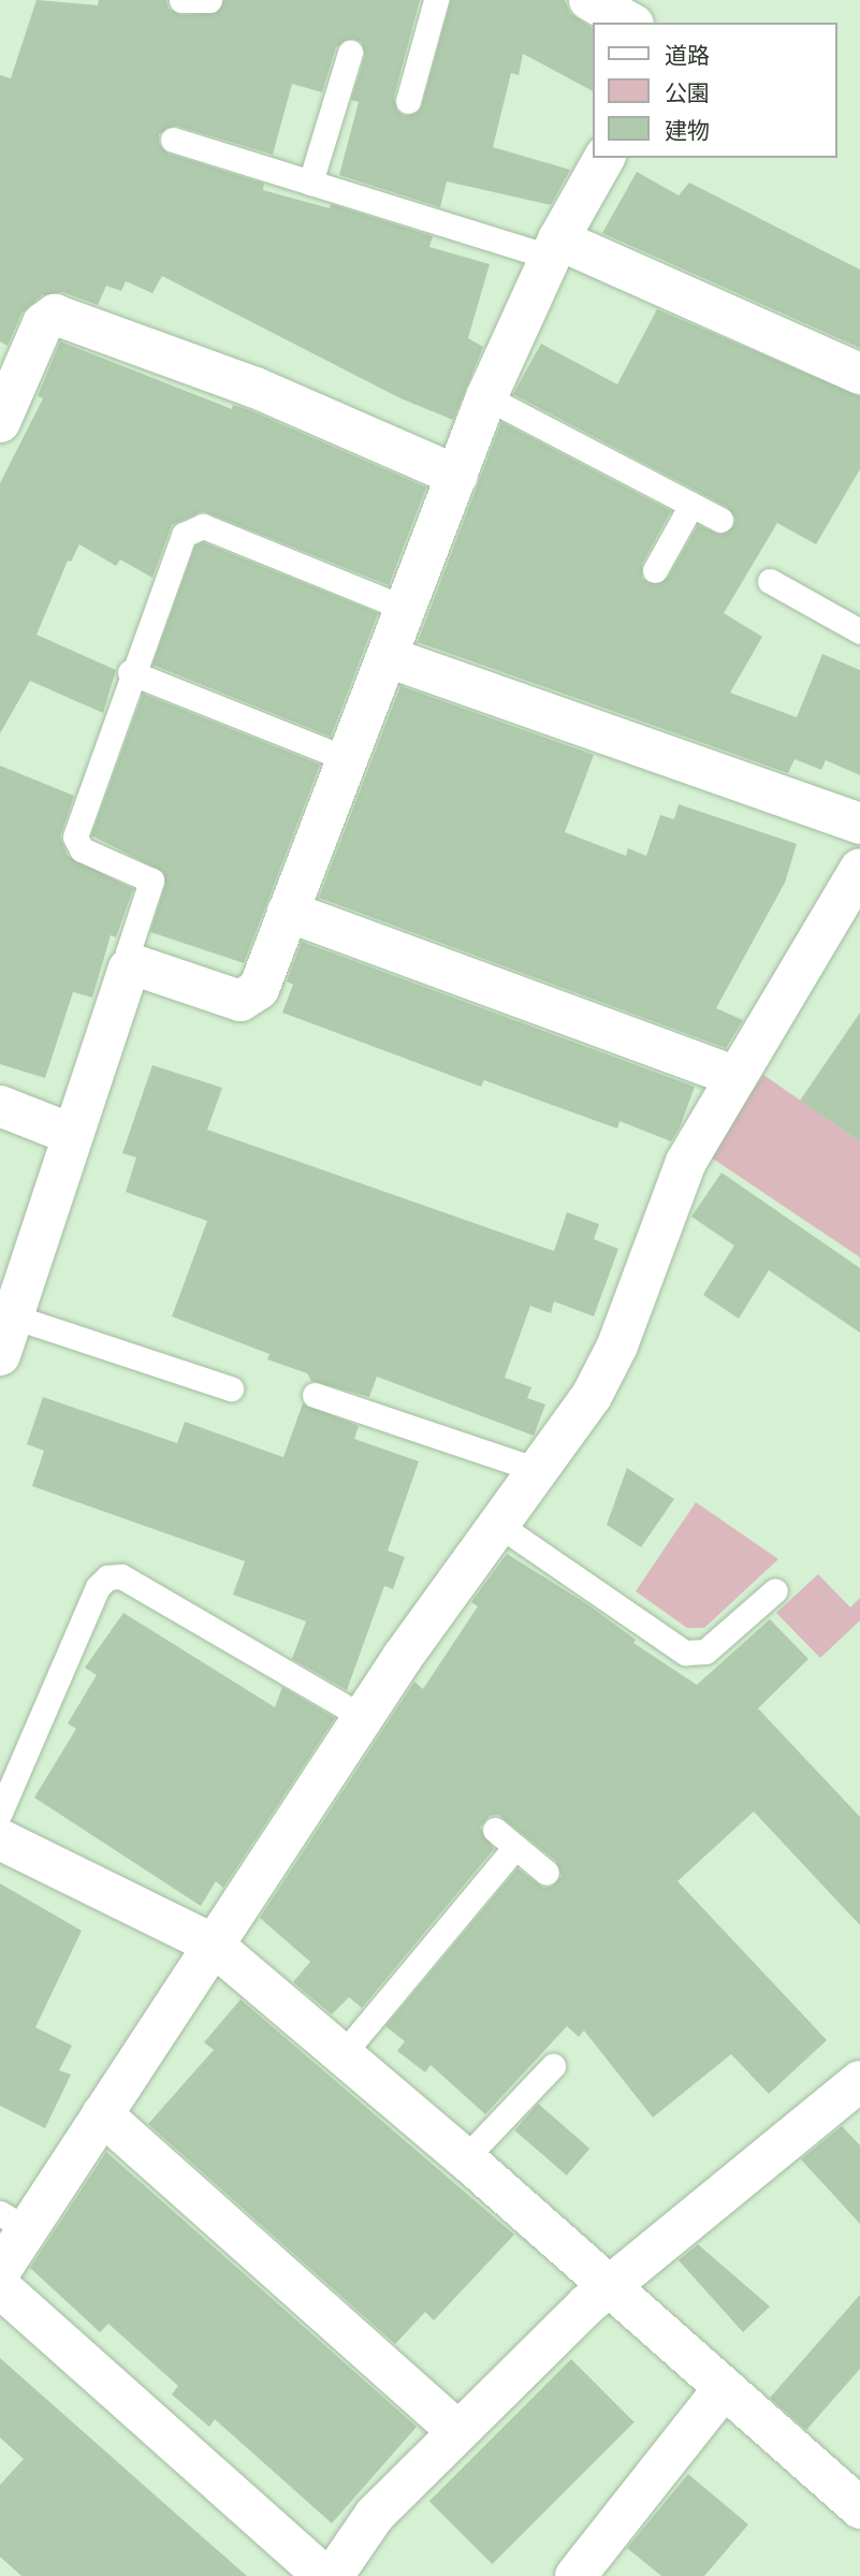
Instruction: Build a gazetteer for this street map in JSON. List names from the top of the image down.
{
  "legend": ["道路", "公園", "建物"]
}
